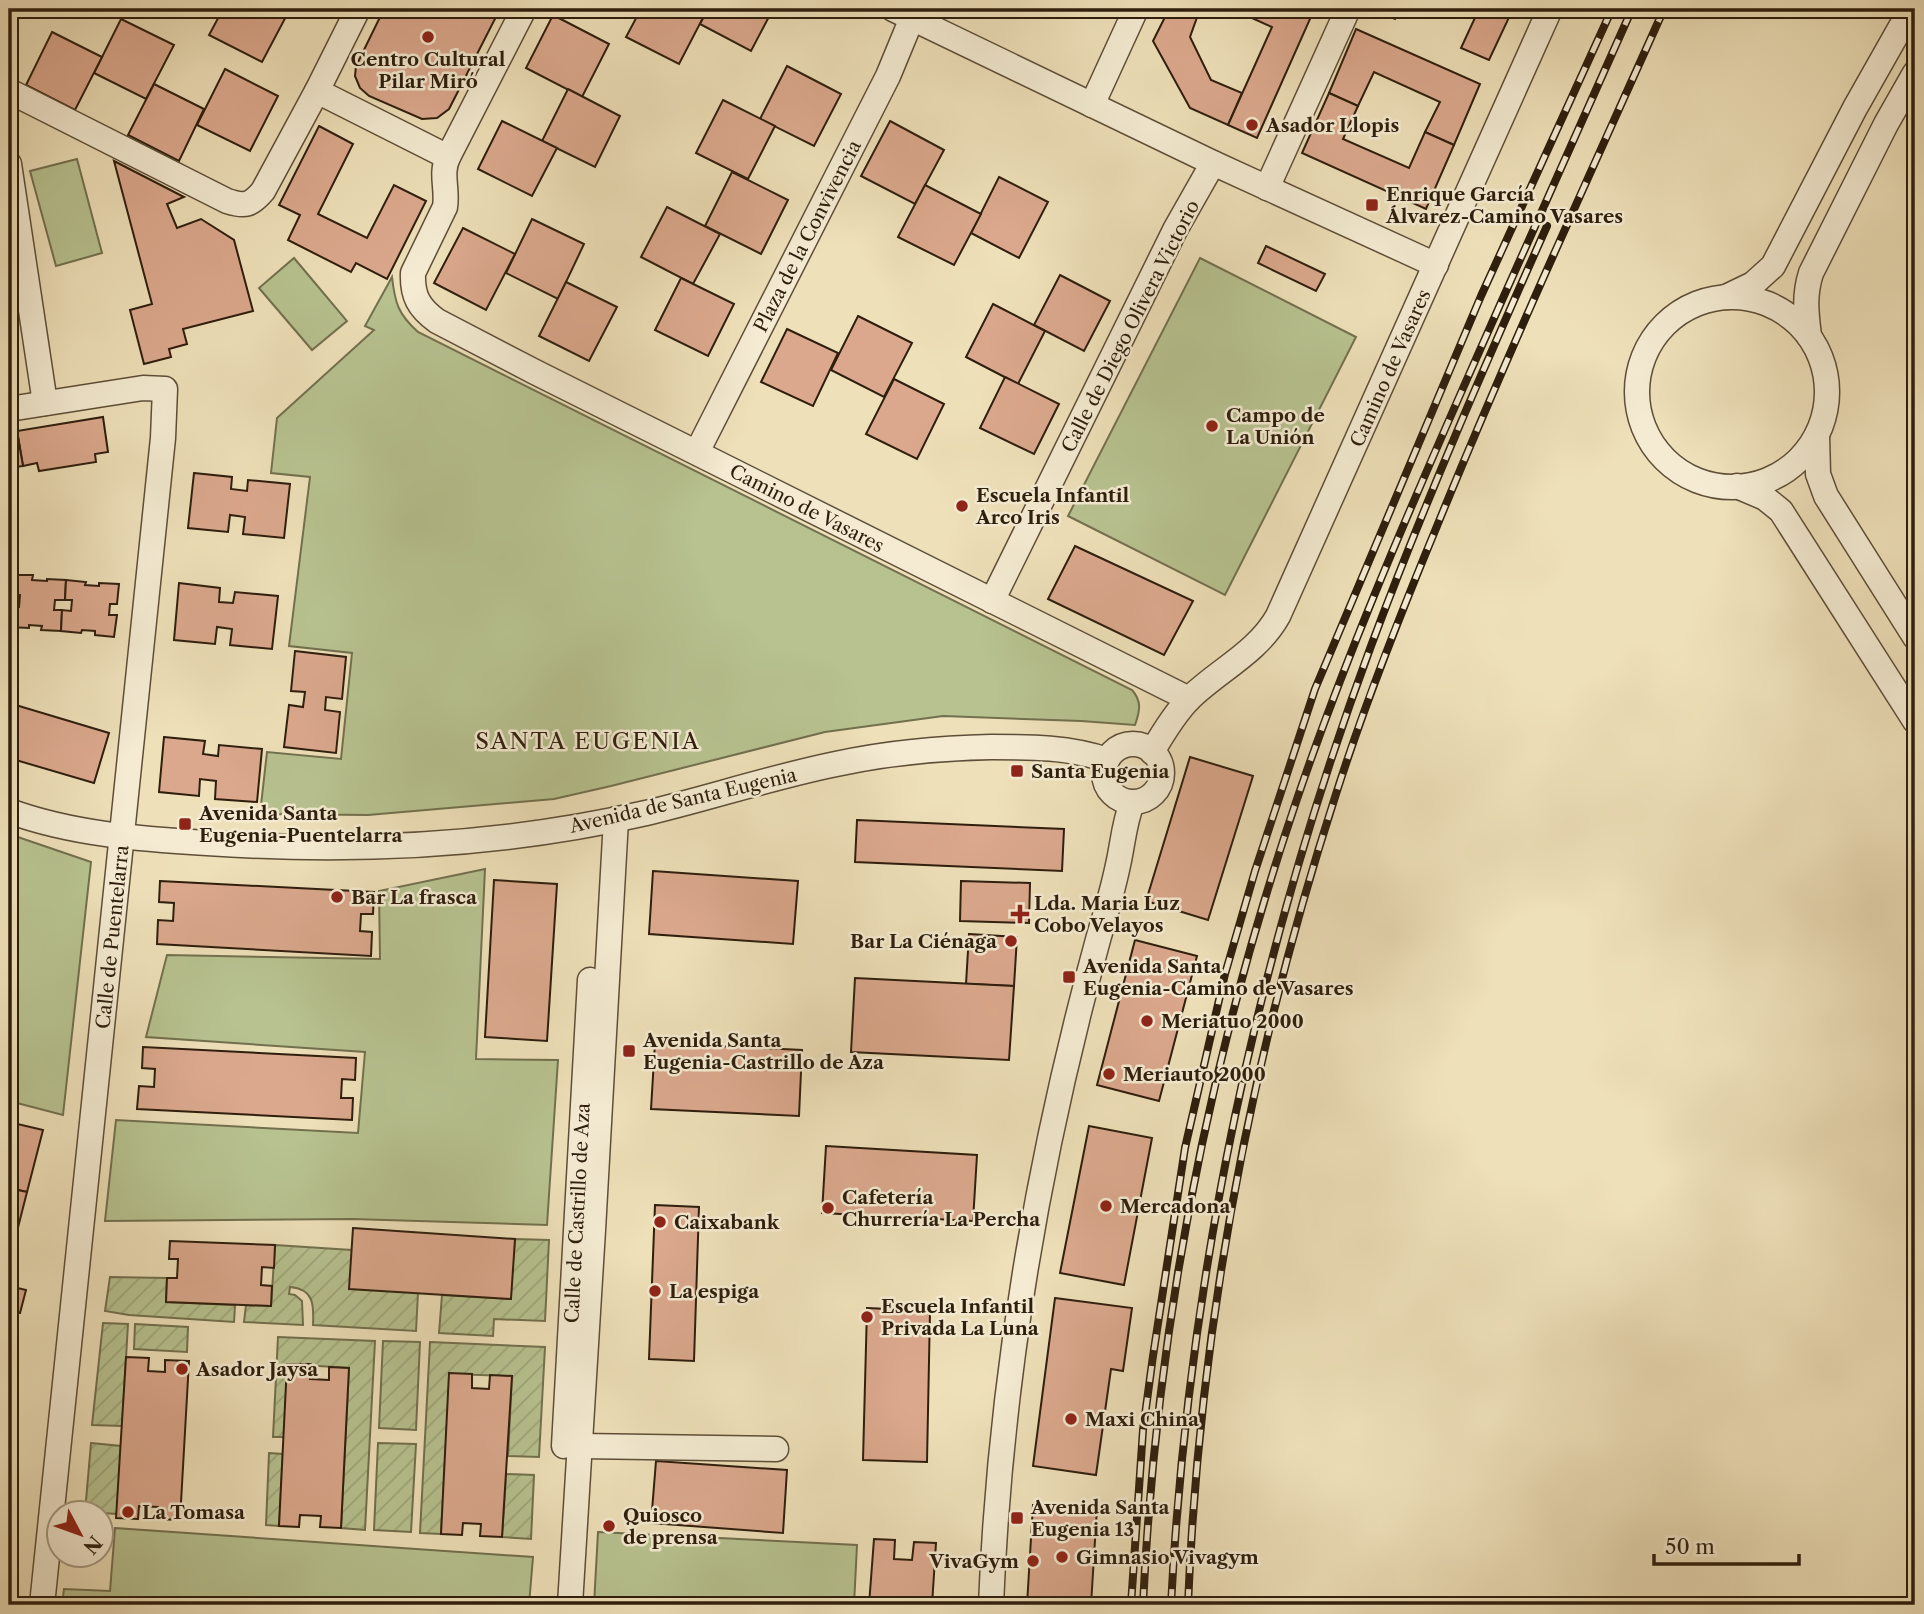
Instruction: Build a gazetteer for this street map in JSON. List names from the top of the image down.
{
  "streets": {
    "street": [
      "Plaza de la Convivencia",
      "Calle de Diego Olivera Victorio",
      "Camino de Vasares",
      "Avenida de Santa Eugenia",
      "Calle de Puentelarra",
      "Calle de Castrillo de Aza"
    ]
  },
  "crossings": [
    ["Plaza de la Convivencia", "Camino de Vasares"],
    ["Calle de Diego Olivera Victorio", "Camino de Vasares"],
    ["Camino de Vasares", "Avenida de Santa Eugenia"],
    ["Avenida de Santa Eugenia", "Calle de Puentelarra"],
    ["Avenida de Santa Eugenia", "Calle de Castrillo de Aza"]
  ],
  "districts": ["SANTA EUGENIA"],
  "places": {
    "other": [
      "Centro Cultural Pilar Miró",
      "Asador Llopis",
      "Campo de La Unión",
      "Escuela Infantil Arco Iris",
      "Bar La frasca",
      "Bar La Ciénaga",
      "Meriatuo 2000",
      "Meriauto 2000",
      "Mercadona",
      "Cafetería Churrería La Percha",
      "Caixabank",
      "La espiga",
      "Escuela Infantil Privada La Luna",
      "Asador Jaysa",
      "Maxi China",
      "La Tomasa",
      "Quiosco de prensa",
      "Gimnasio Vivagym",
      "VivaGym"
    ],
    "transit": [
      "Enrique García Álvarez-Camino Vasares",
      "Santa Eugenia",
      "Avenida Santa Eugenia-Puentelarra",
      "Avenida Santa Eugenia-Camino de Vasares",
      "Avenida Santa Eugenia-Castrillo de Aza",
      "Avenida Santa Eugenia 13"
    ],
    "health": ["Lda. Maria Luz Cobo Velayos"]
  },
  "scale_bar": "50 m",
  "north": "bottom right"
}
